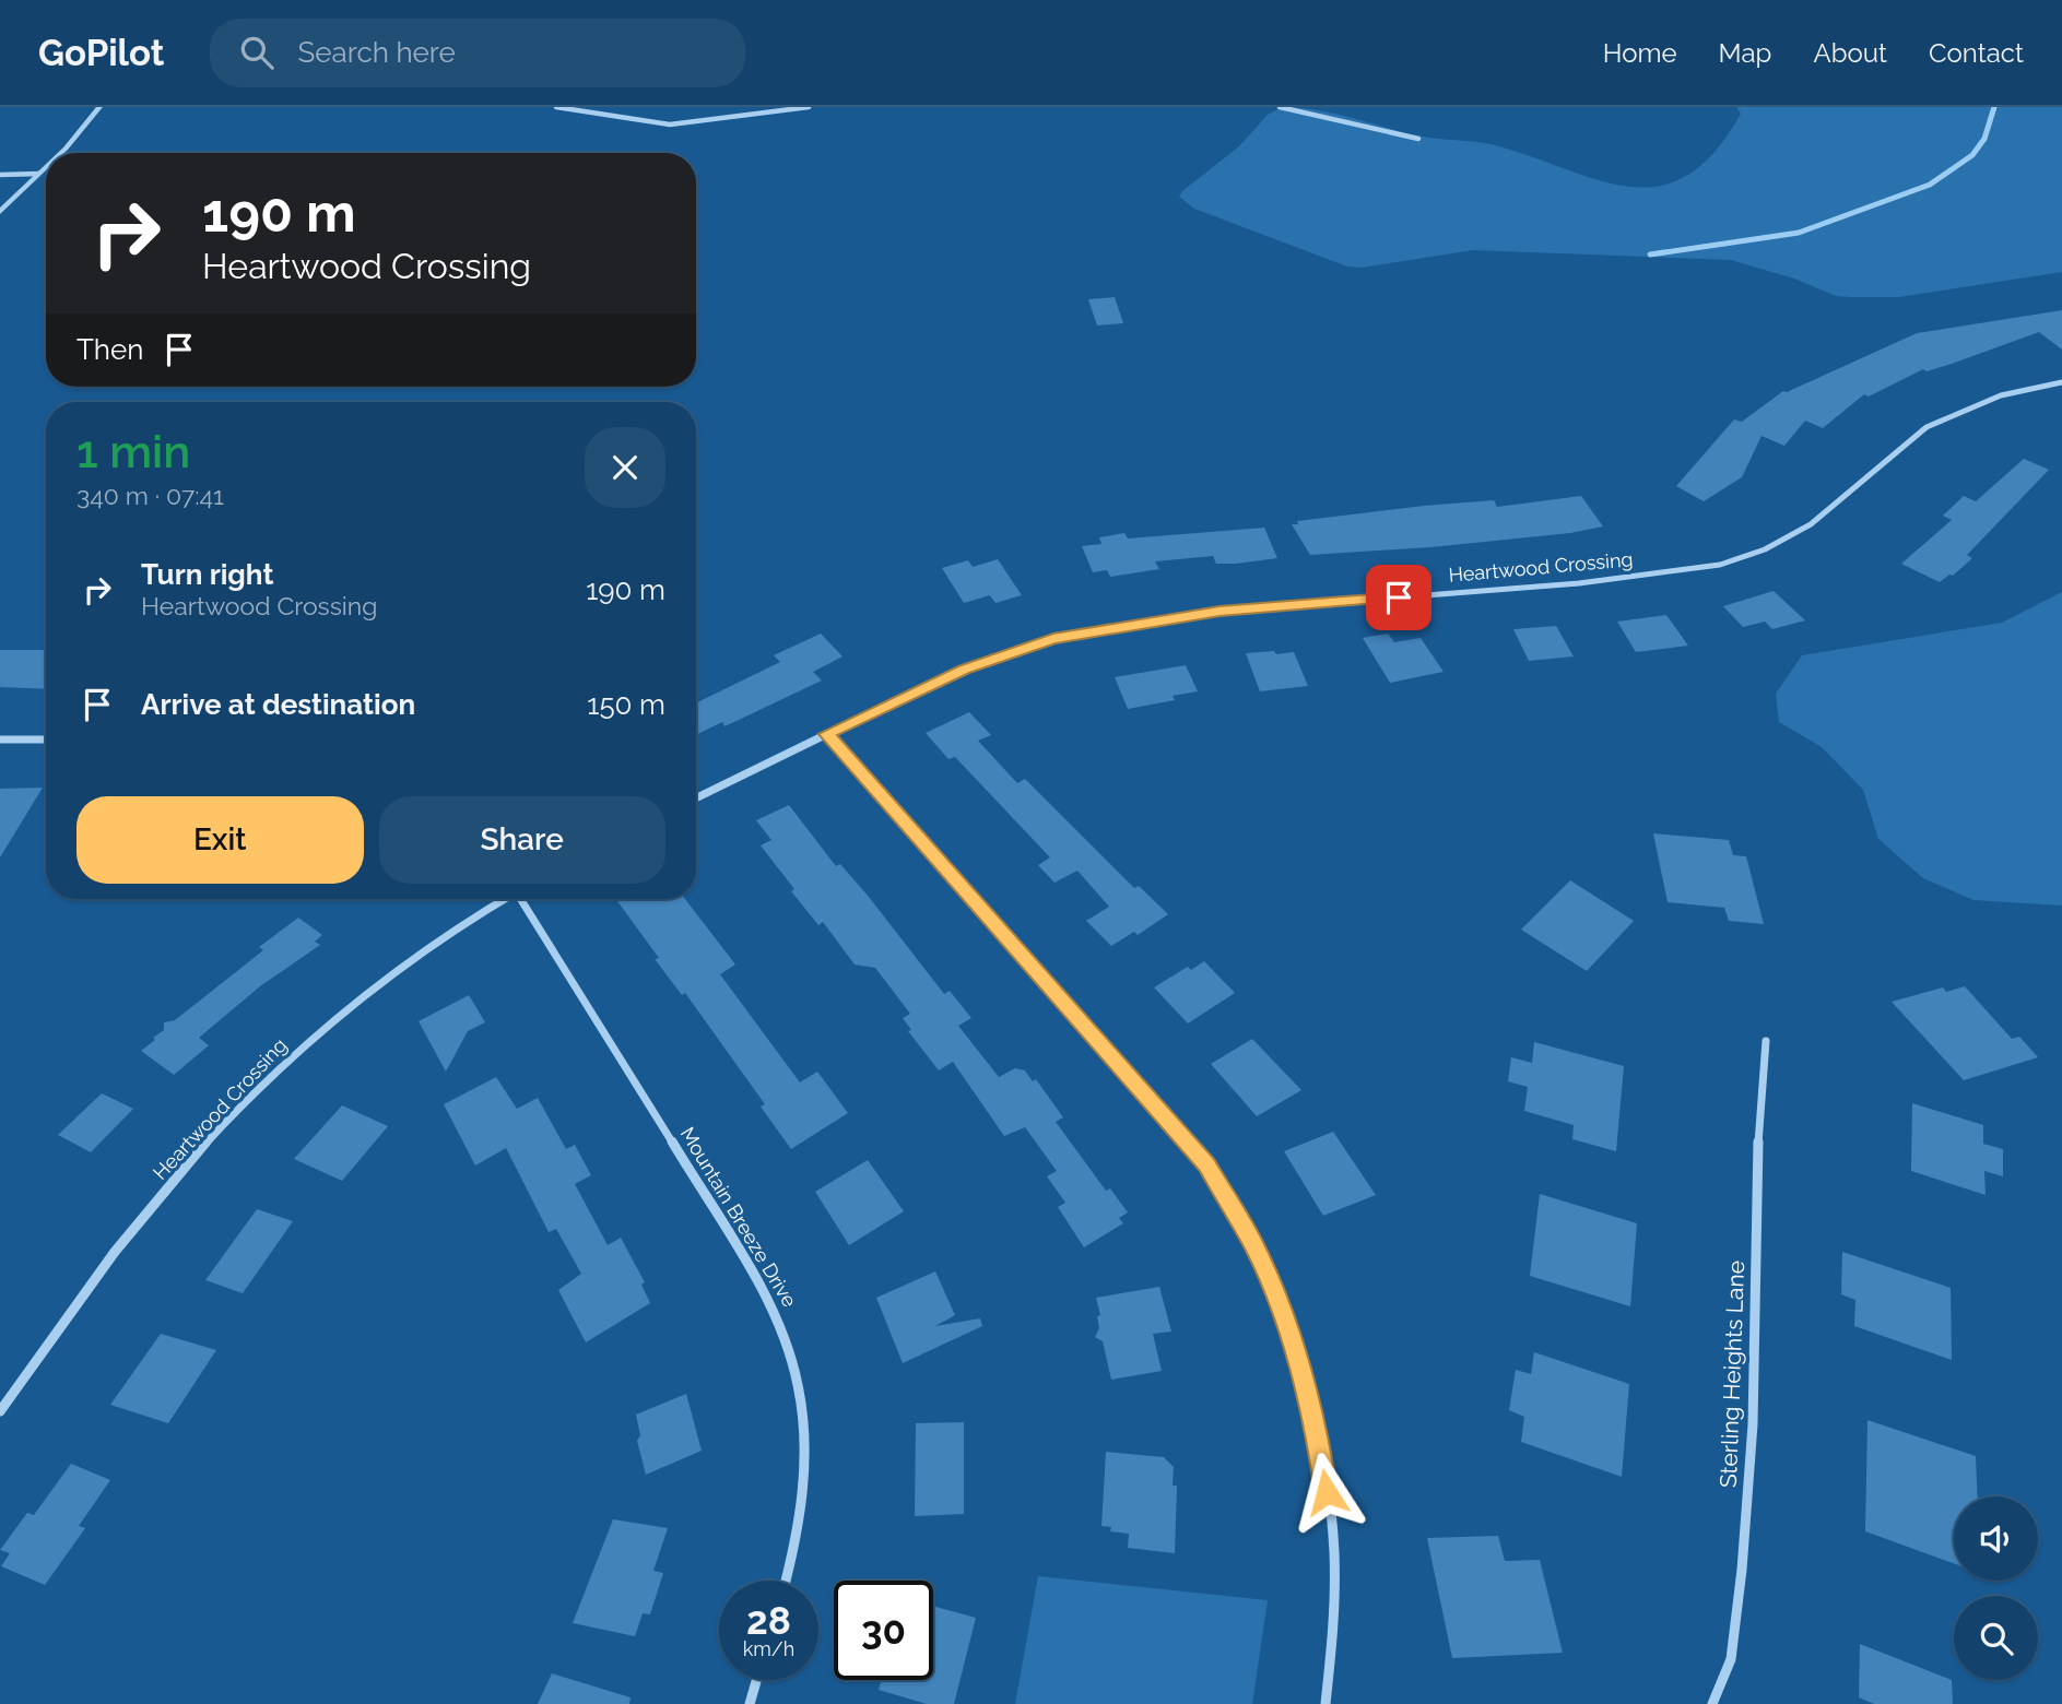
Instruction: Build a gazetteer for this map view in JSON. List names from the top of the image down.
{
  "streets": {
    "street": ["Heartwood Crossing", "Mountain Breeze Drive", "Sterling Heights Lane"]
  },
  "page": {
    "header": "GoPilot",
    "search": "Search here",
    "nav": [
      "Home",
      "Map",
      "About",
      "Contact"
    ],
    "turn": ["190 m", "Heartwood Crossing"],
    "then": "Then",
    "heading": ["1 min", "340 m · 07:41"],
    "list": [
      {
        "name": "Turn right",
        "note": "Heartwood Crossing",
        "value": "190 m"
      },
      {
        "name": "Arrive at destination",
        "value": "150 m"
      }
    ],
    "buttons": ["Exit", "Share"],
    "speed": "28 km/h",
    "limit": "30"
  }
}
